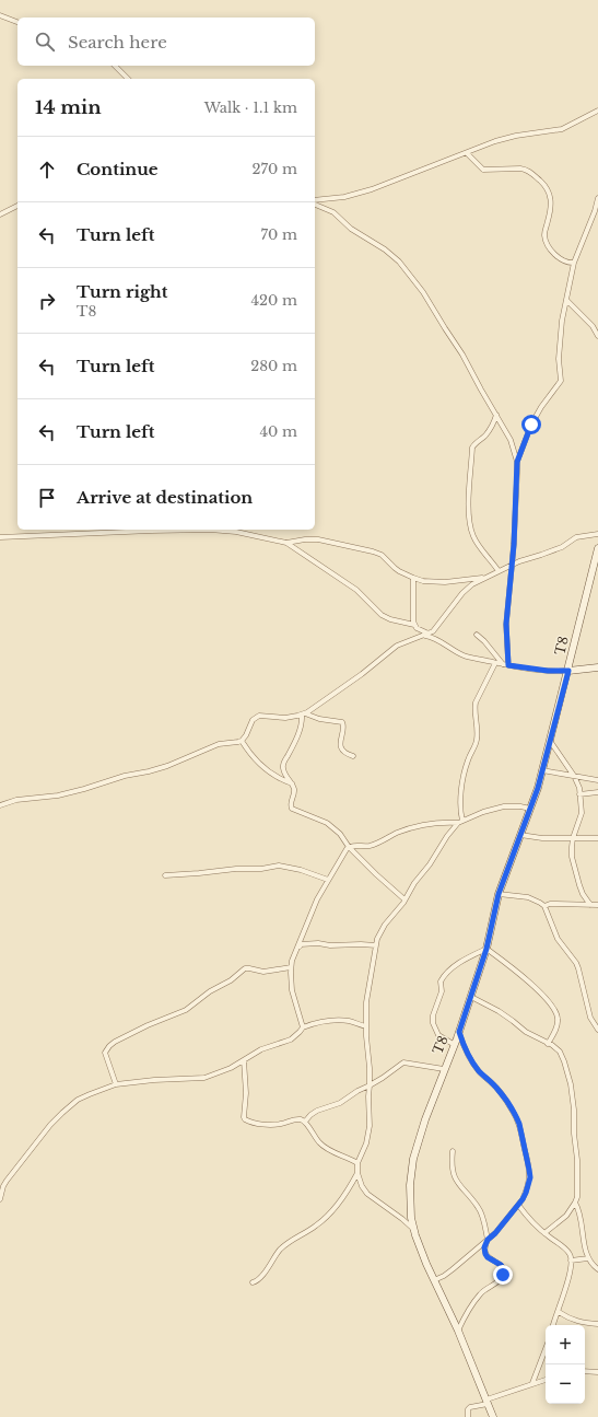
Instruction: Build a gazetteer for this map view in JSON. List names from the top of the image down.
{
  "streets": {
    "street": ["T8"]
  },
  "page": {
    "search": "Search here",
    "heading": ["14 min", "Walk · 1.1 km"],
    "list": [
      ["Continue", "270 m"],
      ["Turn left", "70 m"],
      ["Turn right", "T8", "420 m"],
      ["Turn left", "280 m"],
      ["Turn left", "40 m"],
      "Arrive at destination"
    ],
    "map_buttons": ["+", "−"]
  }
}
